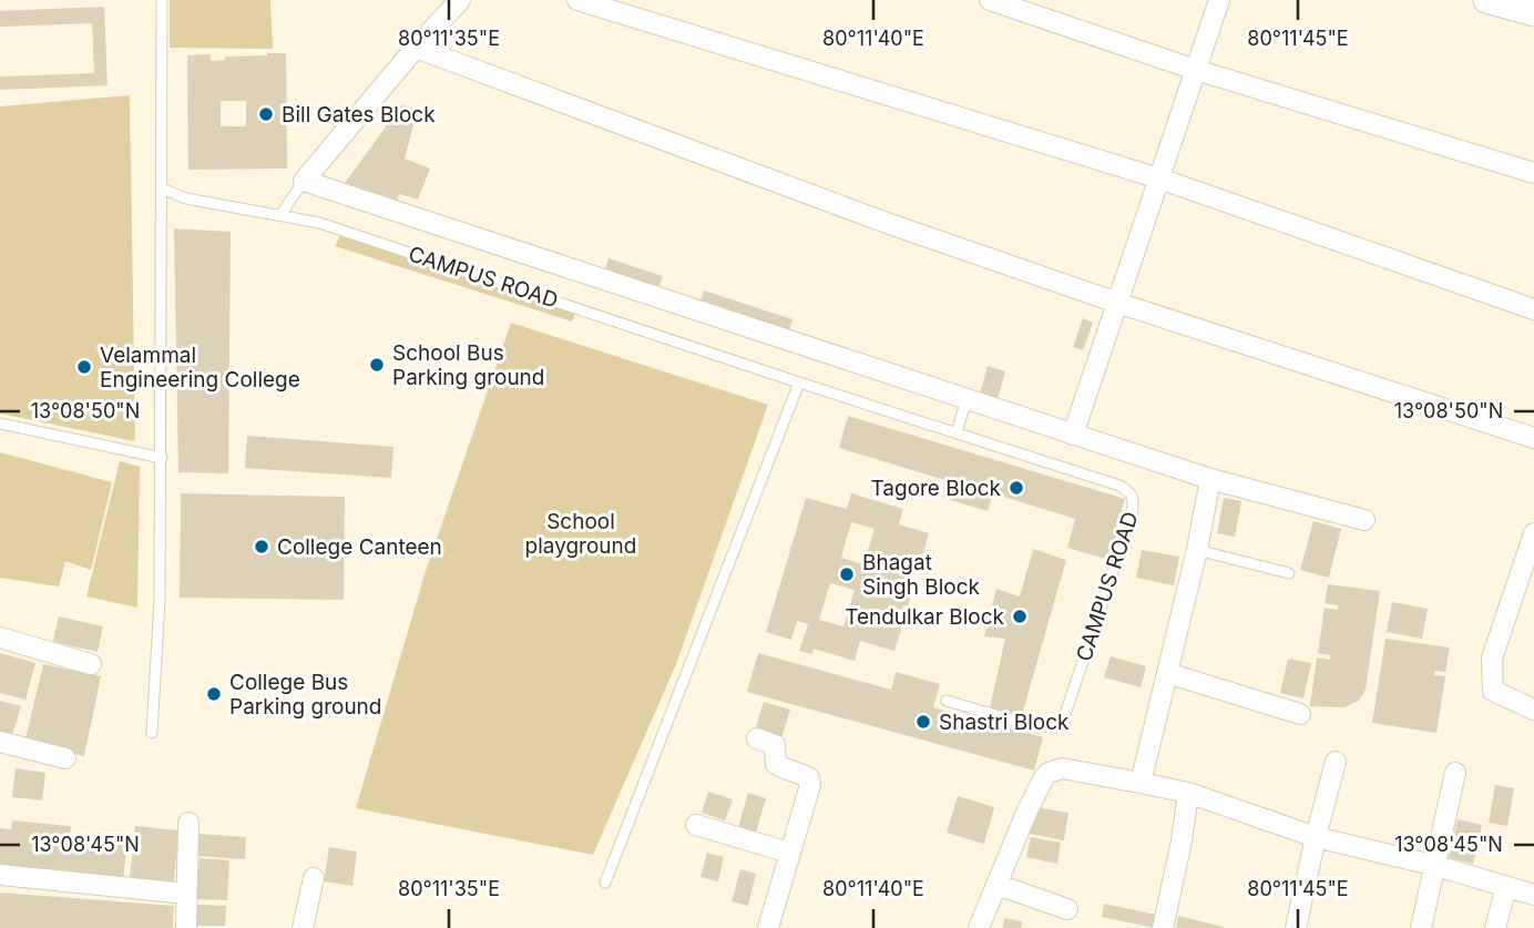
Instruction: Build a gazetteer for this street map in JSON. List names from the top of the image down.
{
  "streets": {
    "lane": ["CAMPUS ROAD"]
  },
  "parks": ["School playground"],
  "places": [
    "Bill Gates Block",
    "School Bus Parking ground",
    "Velammal Engineering College",
    "Tagore Block",
    "College Canteen",
    "Bhagat Singh Block",
    "Tendulkar Block",
    "College Bus Parking ground",
    "Shastri Block"
  ],
  "coordinates": [
    "80°11'35\"E",
    "80°11'40\"E",
    "80°11'45\"E",
    "13°08'50\"N",
    "13°08'45\"N"
  ]
}
